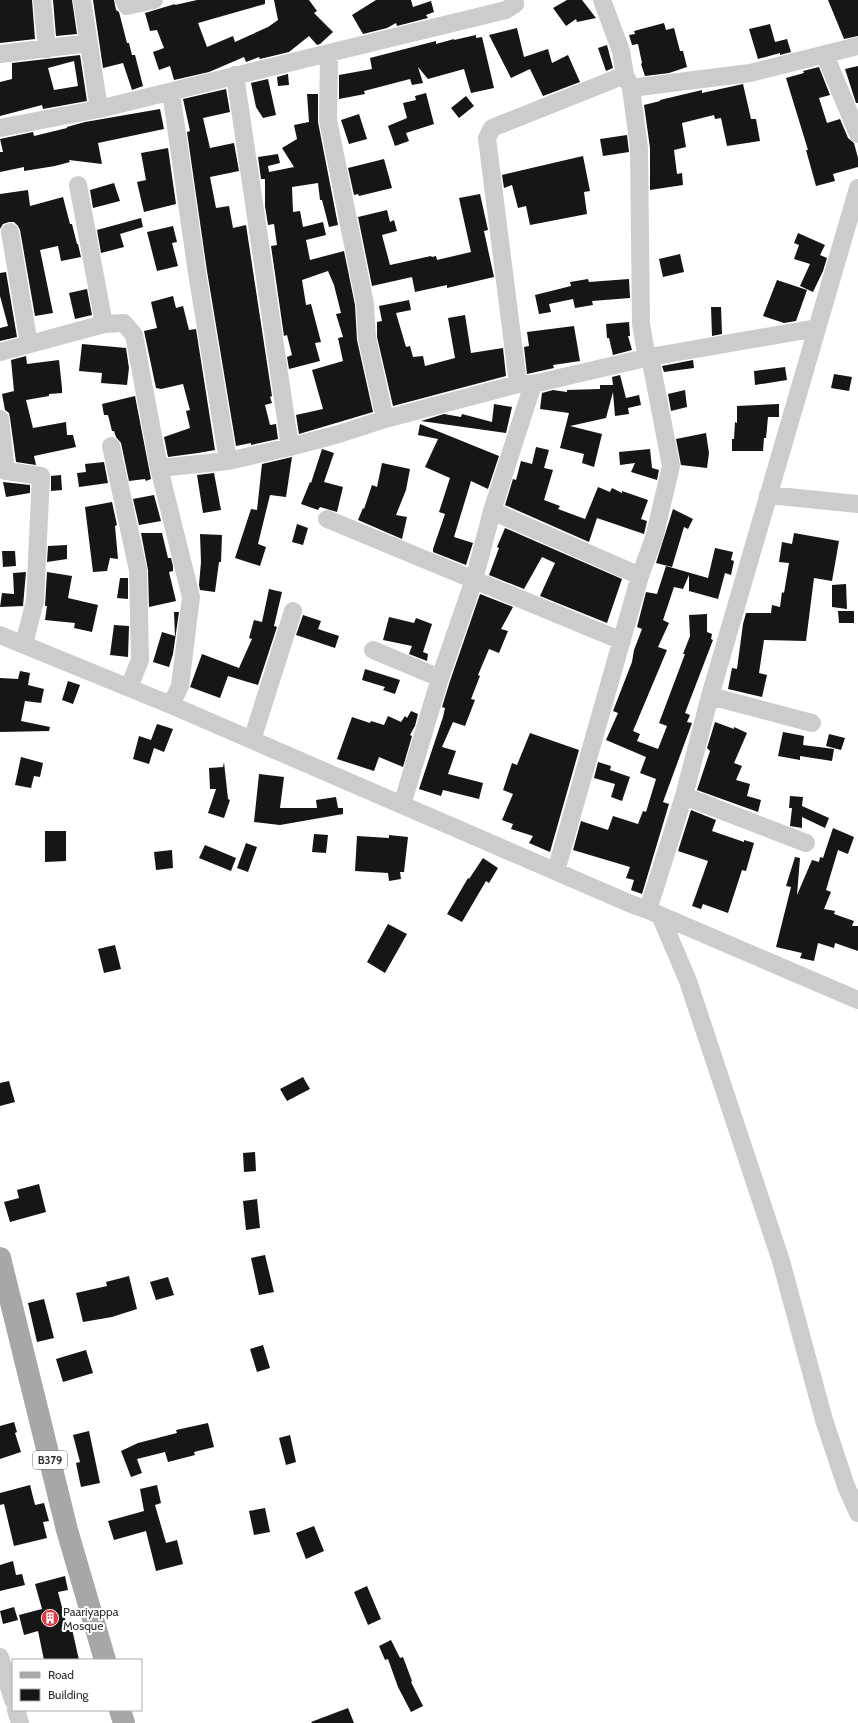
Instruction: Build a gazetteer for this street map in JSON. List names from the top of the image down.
{
  "streets": {
    "main road": ["B379"]
  },
  "places": {
    "building": ["Paariyappa Mosque"]
  },
  "legend": ["Road", "Building"]
}
